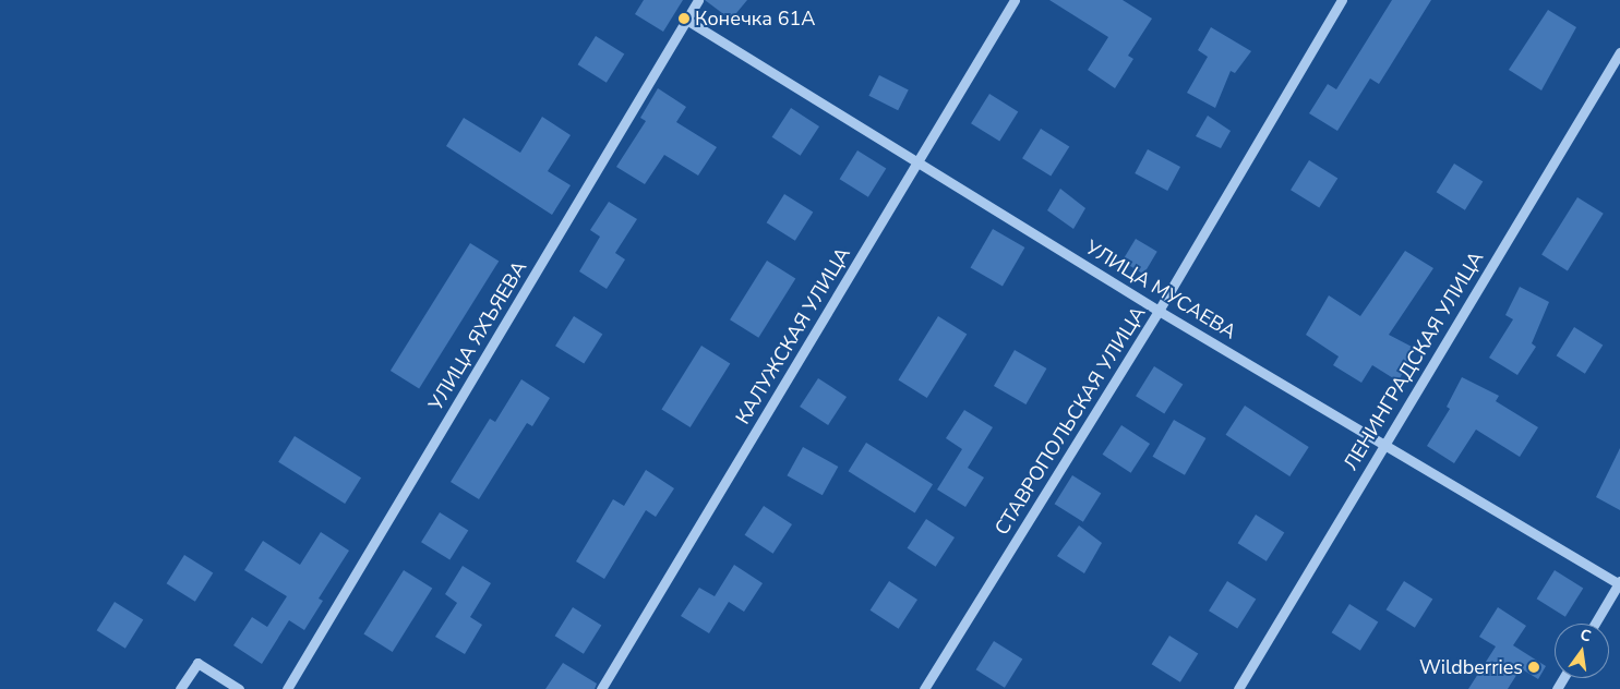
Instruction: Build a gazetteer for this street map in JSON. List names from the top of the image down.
{
  "streets": {
    "street": [
      "УЛИЦА МУСАЕВА",
      "УЛИЦА ЯХЪЯЕВА",
      "КАЛУЖСКАЯ УЛИЦА",
      "ЛЕНИНГРАДСКАЯ УЛИЦА",
      "СТАВРОПОЛЬСКАЯ УЛИЦА"
    ]
  },
  "crossings": [
    ["УЛИЦА МУСАЕВА", "УЛИЦА ЯХЪЯЕВА"],
    ["УЛИЦА МУСАЕВА", "КАЛУЖСКАЯ УЛИЦА"],
    ["УЛИЦА МУСАЕВА", "ЛЕНИНГРАДСКАЯ УЛИЦА"],
    ["УЛИЦА МУСАЕВА", "СТАВРОПОЛЬСКАЯ УЛИЦА"]
  ],
  "places": ["Конечка 61А", "Wildberries"],
  "north": "top"
}
